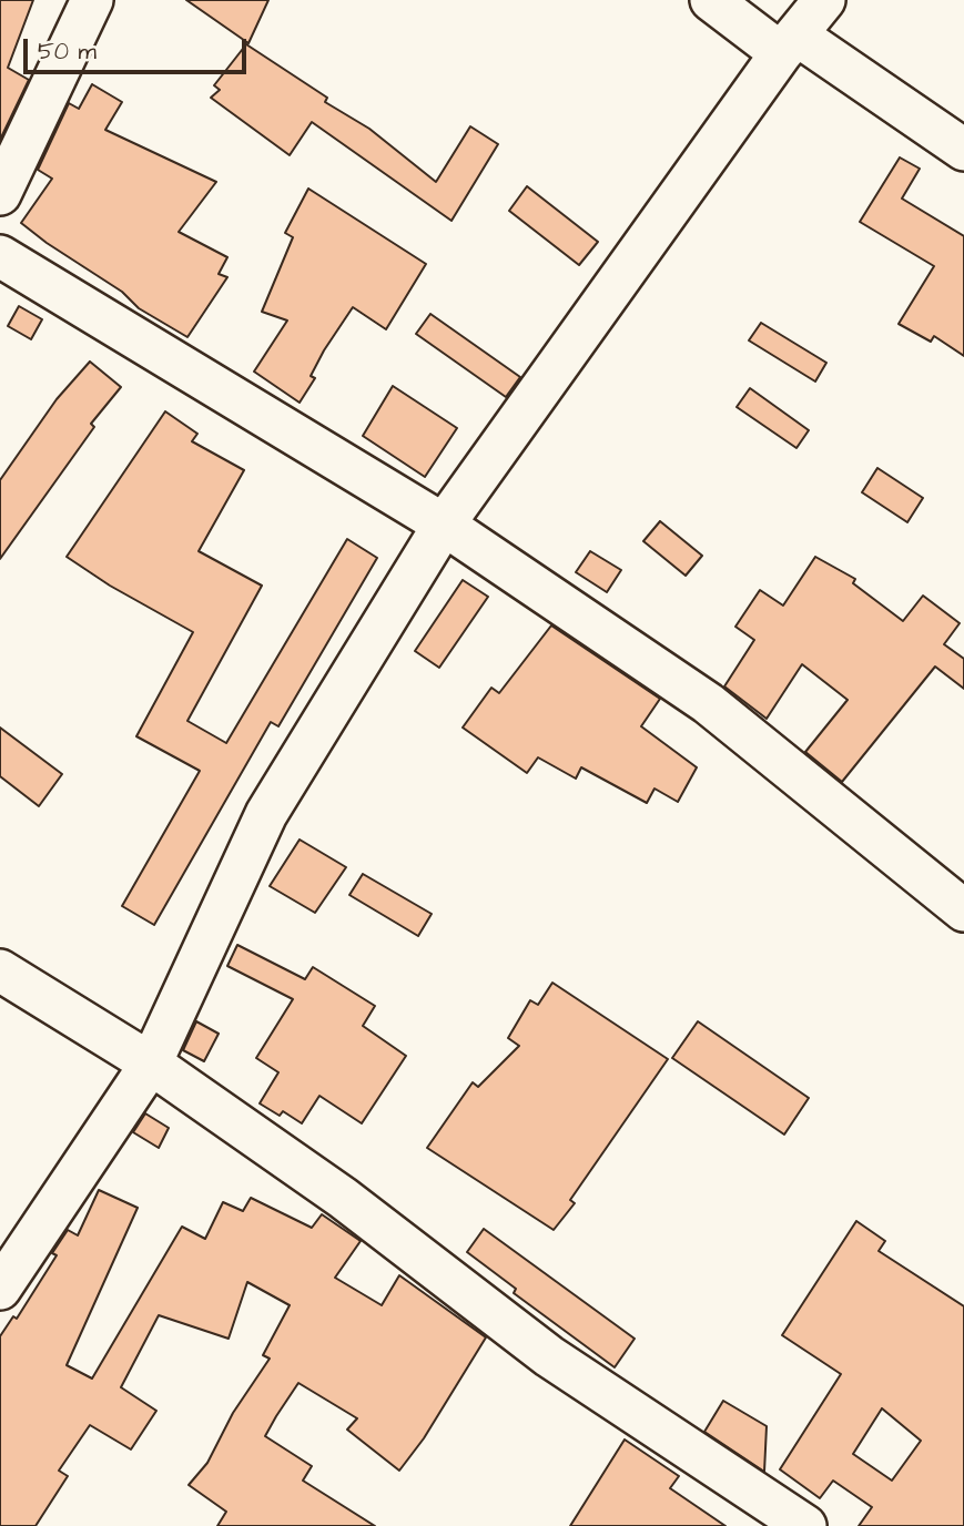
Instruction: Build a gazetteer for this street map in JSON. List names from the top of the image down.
{
  "scale_bar": "50 m"
}
